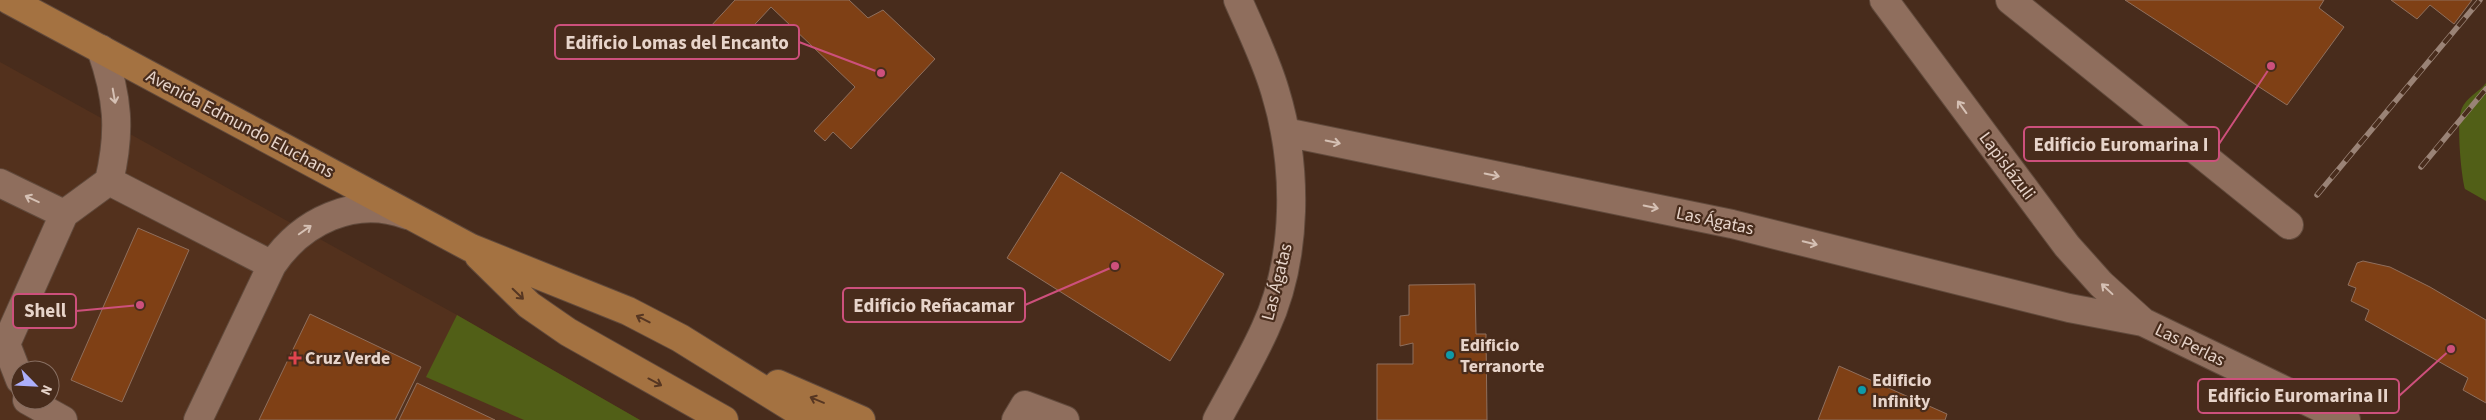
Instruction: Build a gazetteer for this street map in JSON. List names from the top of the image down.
{
  "streets": {
    "main road": ["Avenida Edmundo Eluchans"],
    "street": ["Lapislázuli", "Las Ágatas", "Las Perlas"]
  },
  "crossings": [
    ["Lapislázuli", "Las Ágatas"],
    ["Lapislázuli", "Las Perlas"],
    ["Las Ágatas", "Las Perlas"]
  ],
  "one_way": ["Las Ágatas"],
  "places": {
    "other": [
      "Edificio Euromarina I",
      "Edificio Lomas del Encanto",
      "Edificio Reñacamar",
      "Shell",
      "Edificio Euromarina II",
      "Edificio Terranorte",
      "Edificio Infinity"
    ],
    "health": ["Cruz Verde"]
  },
  "north": "bottom right"
}
